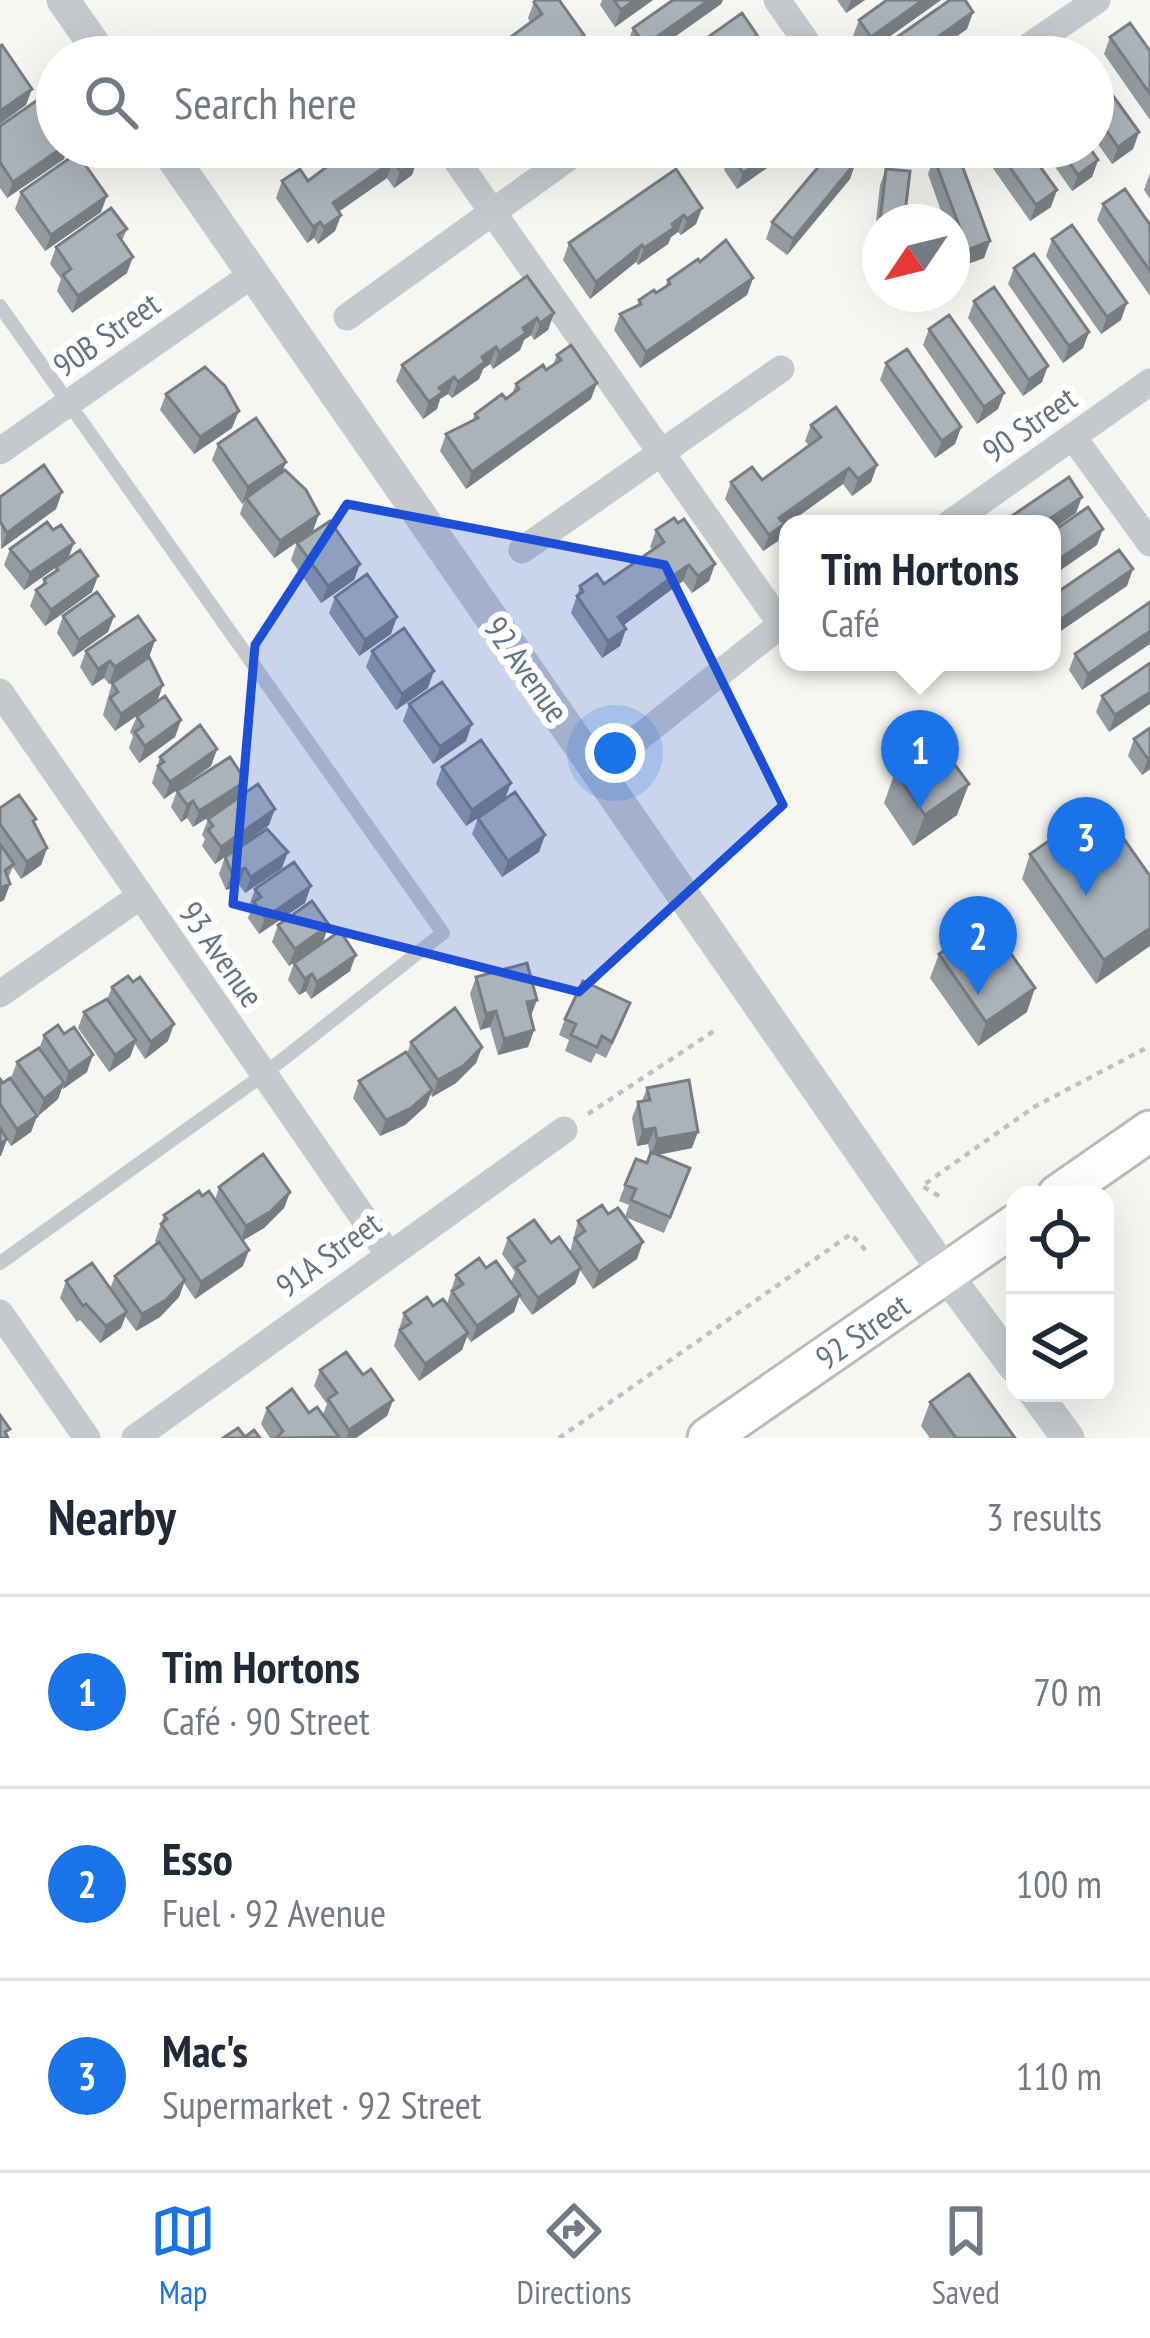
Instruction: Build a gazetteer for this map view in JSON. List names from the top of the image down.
{
  "streets": {
    "main road": ["92 Street"],
    "street": [
      "90B Street",
      "90 Street",
      "92 Avenue",
      "93 Avenue",
      "91A Street"
    ]
  },
  "crossings": [
    ["90B Street", "92 Avenue"],
    ["92 Avenue", "92 Street"],
    ["93 Avenue", "91A Street"]
  ],
  "north": "bottom left",
  "page": {
    "search": "Search here",
    "popup": ["Tim Hortons", "Café"],
    "pins": ["1", "3", "2"],
    "heading": ["Nearby", "3 results"],
    "list": [
      {
        "mark": "1",
        "name": "Tim Hortons",
        "note": "Café · 90 Street",
        "value": "70 m"
      },
      {
        "mark": "2",
        "name": "Esso",
        "note": "Fuel · 92 Avenue",
        "value": "100 m"
      },
      {
        "mark": "3",
        "name": "Mac's",
        "note": "Supermarket · 92 Street",
        "value": "110 m"
      }
    ],
    "nav": ["Map", "Directions", "Saved"]
  }
}
